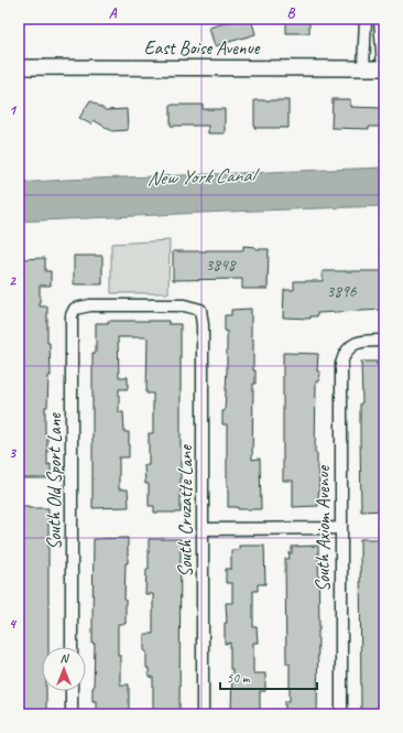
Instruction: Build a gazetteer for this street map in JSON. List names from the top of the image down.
{
  "streets": {
    "street": [
      "East Boise Avenue",
      "South Old Sport Lane",
      "South Cruzatte Lane",
      "South Axiom Avenue"
    ]
  },
  "crossings": [
    ["South Old Sport Lane", "South Cruzatte Lane"]
  ],
  "water": ["New York Canal"],
  "house_numbers": ["3848", "3896"],
  "scale_bar": "50 m",
  "north": "top",
  "grid": {
    "columns": ["A", "B"],
    "rows": [
      "1",
      "2",
      "3",
      "4"
    ]
  }
}
